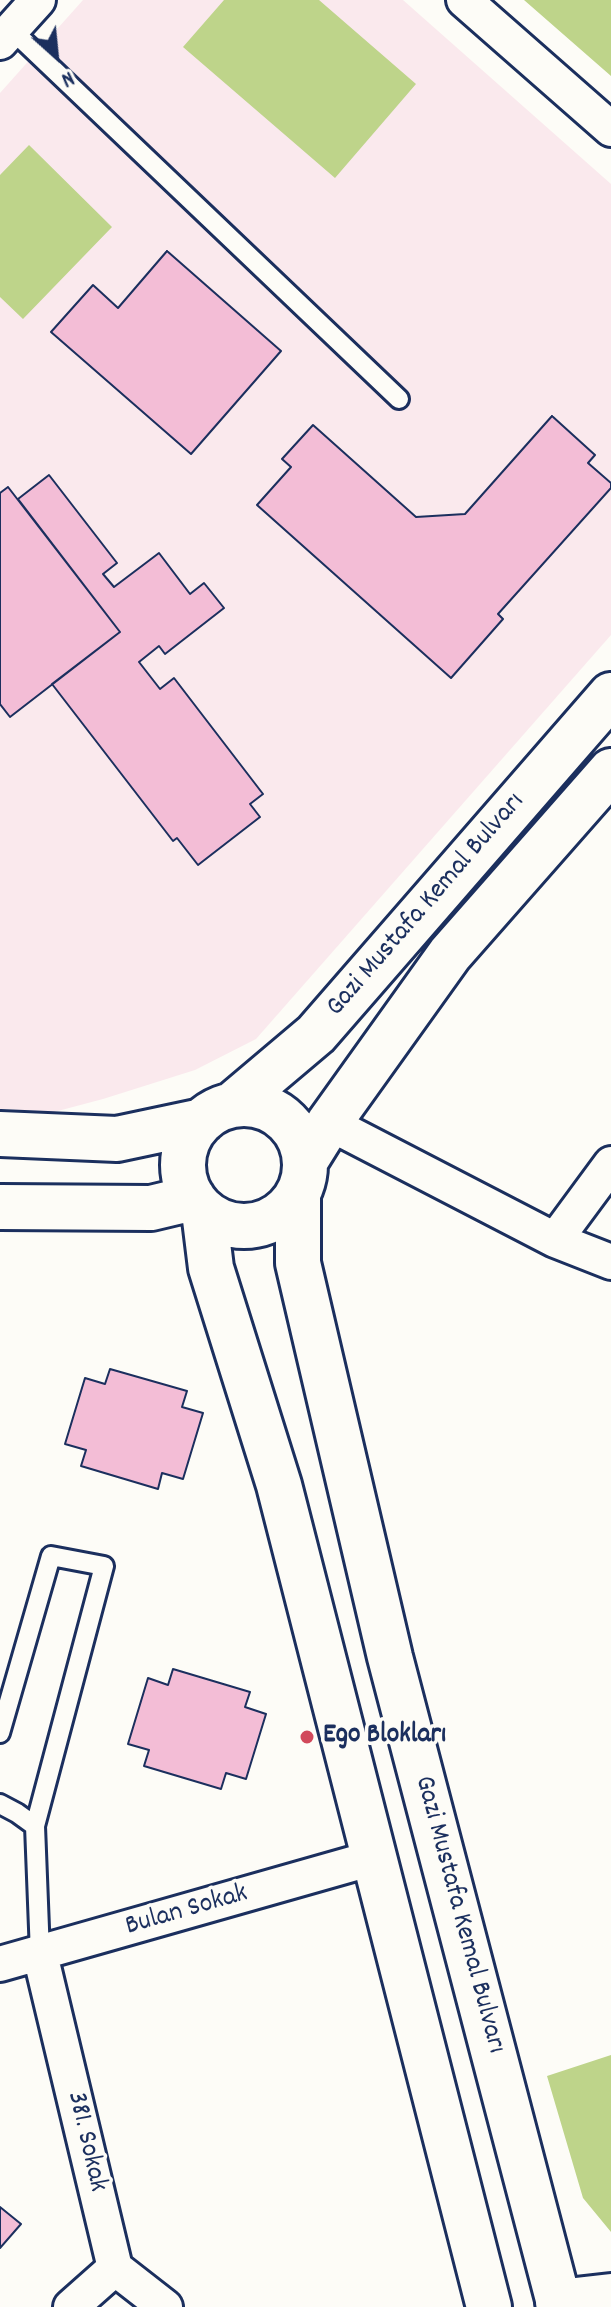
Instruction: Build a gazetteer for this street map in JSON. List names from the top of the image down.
{
  "streets": {
    "main road": ["Gazi Mustafa Kemal Bulvarı"],
    "street": ["Bulan Sokak", "381. Sokak"]
  },
  "crossings": [
    ["Bulan Sokak", "381. Sokak"]
  ],
  "places": ["Ego Blokları"],
  "north": "bottom right"
}
